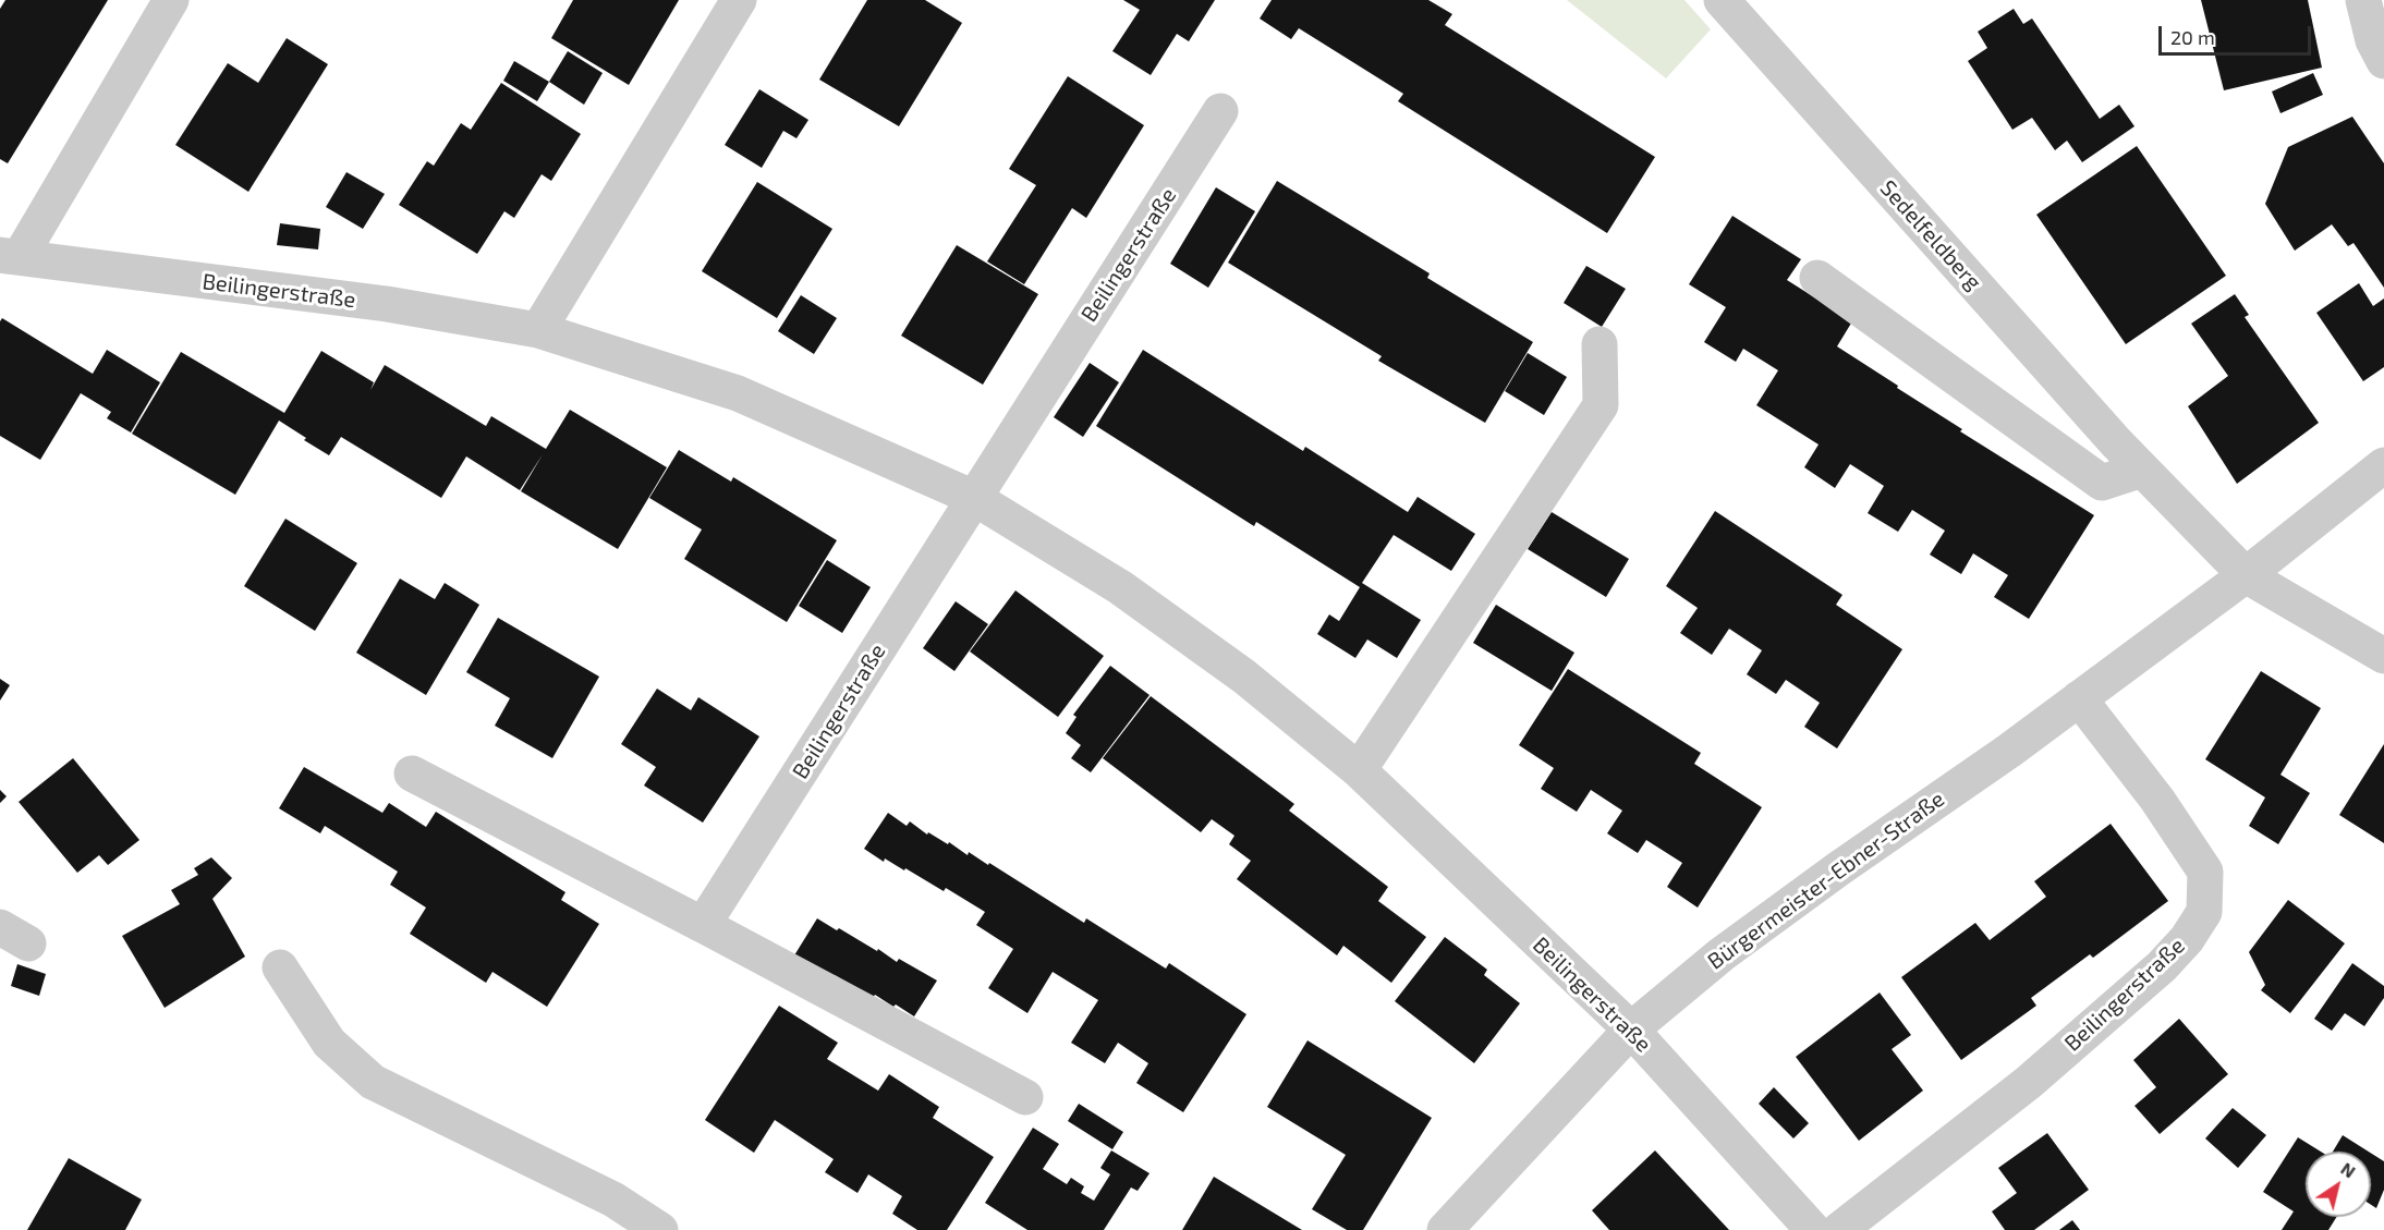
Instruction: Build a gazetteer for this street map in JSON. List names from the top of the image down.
{
  "streets": {
    "street": ["Sedelfeldberg", "Beilingerstraße", "Bürgermeister-Ebner-Straße"]
  },
  "crossings": [
    ["Sedelfeldberg", "Bürgermeister-Ebner-Straße"],
    ["Beilingerstraße", "Bürgermeister-Ebner-Straße"]
  ],
  "scale_bar": "20 m",
  "north": "top right"
}
